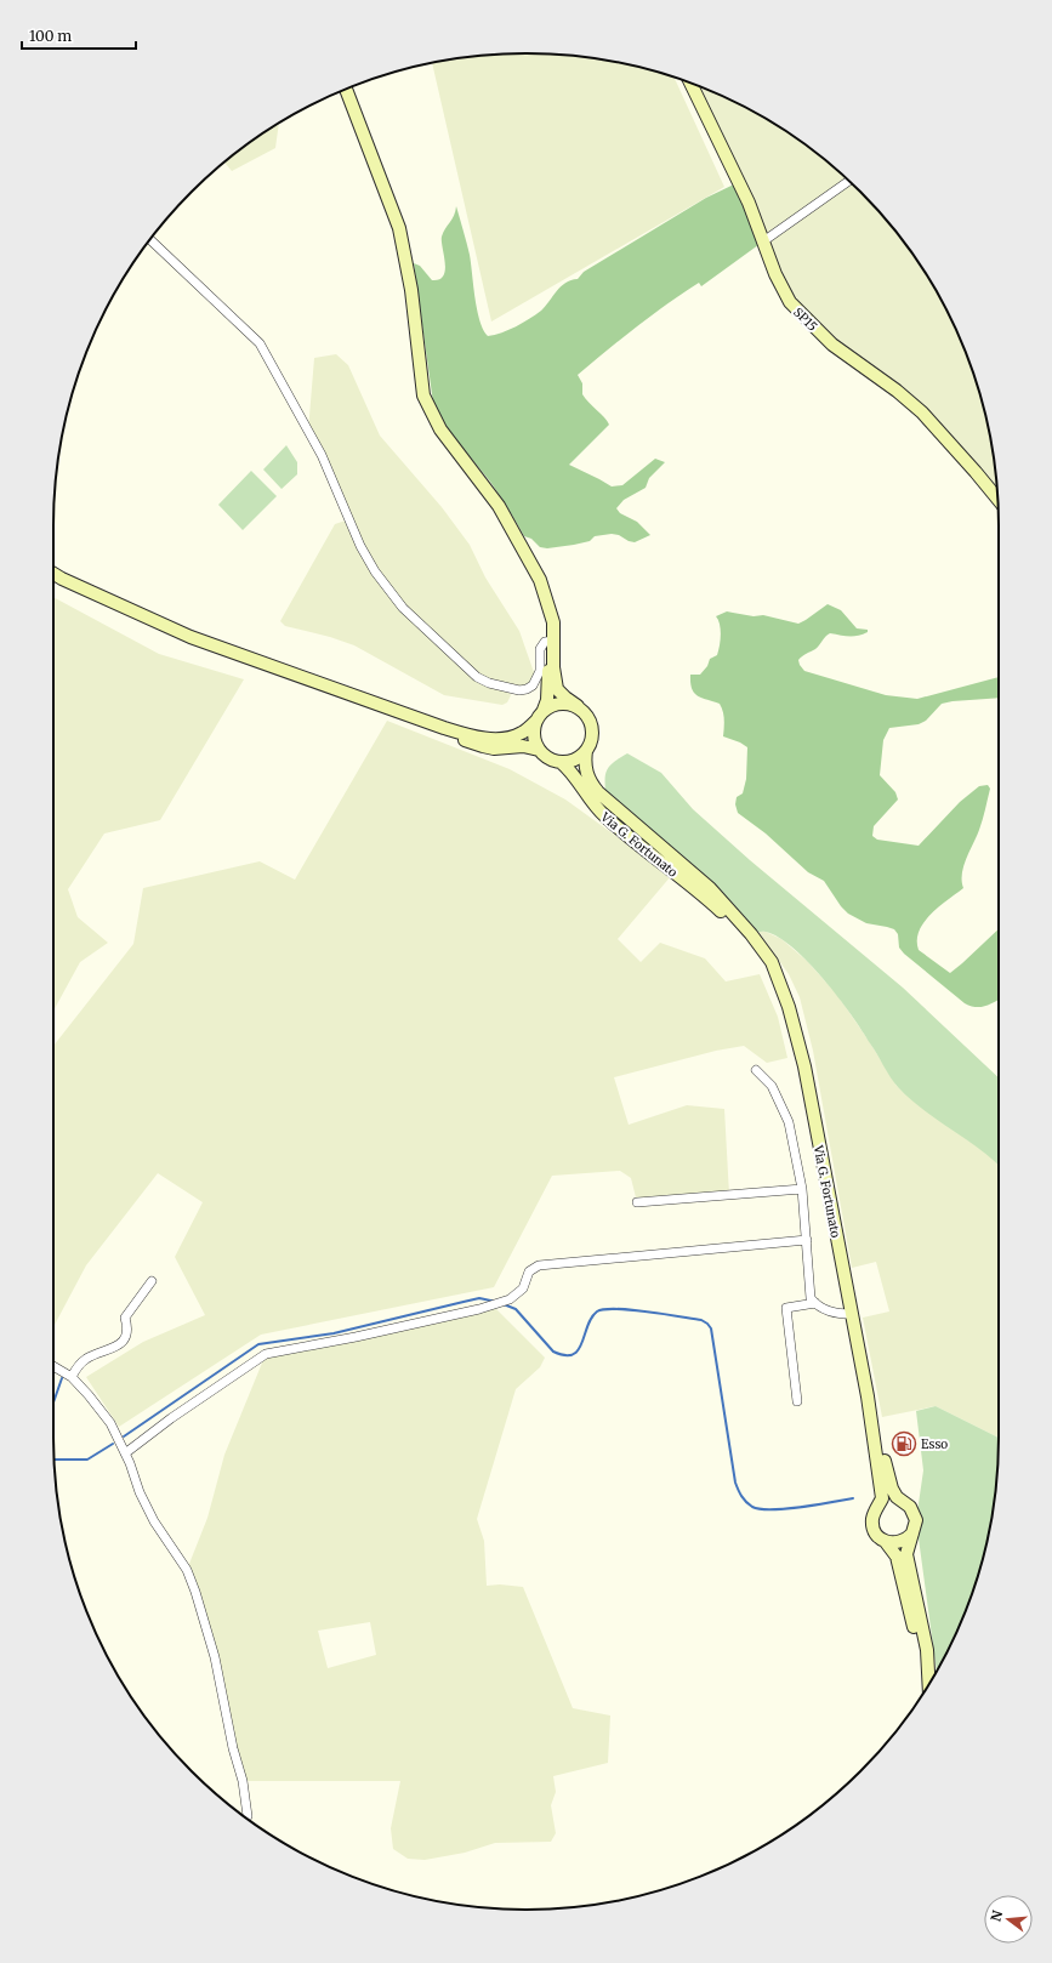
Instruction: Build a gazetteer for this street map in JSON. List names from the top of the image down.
{
  "streets": {
    "main road": ["SP15", "Via G. Fortunato"]
  },
  "places": {
    "fuel station": ["Esso"]
  },
  "scale_bar": "100 m",
  "north": "left"
}
